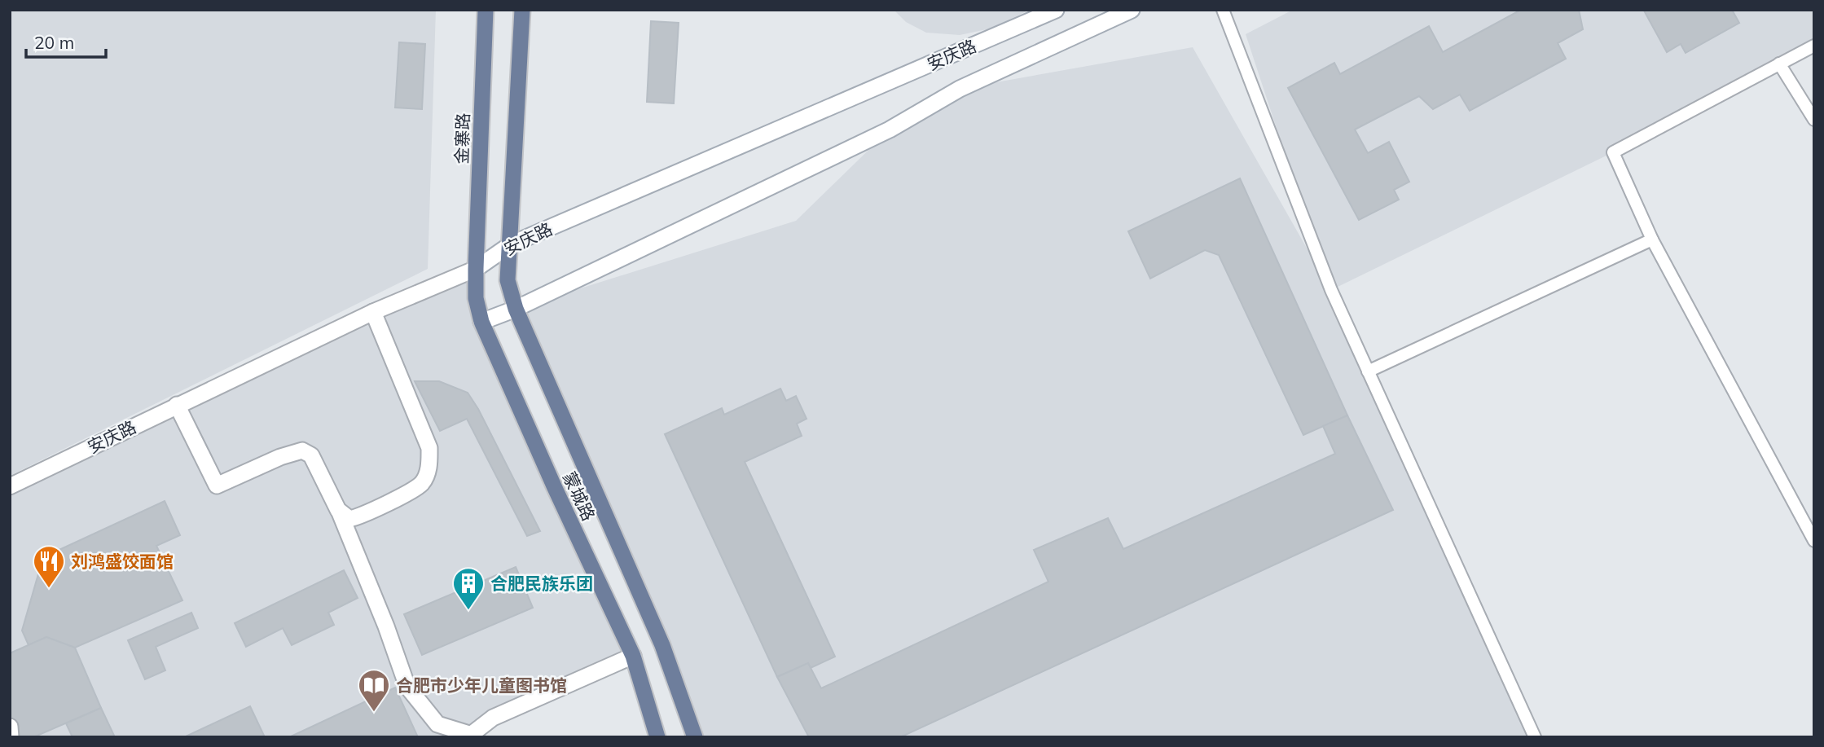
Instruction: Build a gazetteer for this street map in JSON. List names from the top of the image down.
{
  "streets": {
    "main road": ["金寨路", "蒙城路"],
    "street": ["安庆路"]
  },
  "crossings": [
    ["安庆路", "金寨路"],
    ["安庆路", "蒙城路"],
    ["金寨路", "蒙城路"]
  ],
  "places": {
    "restaurant": ["刘鸿盛饺面馆"],
    "building": ["合肥民族乐团"],
    "library": ["合肥市少年儿童图书馆"]
  },
  "scale_bar": "20 m"
}
